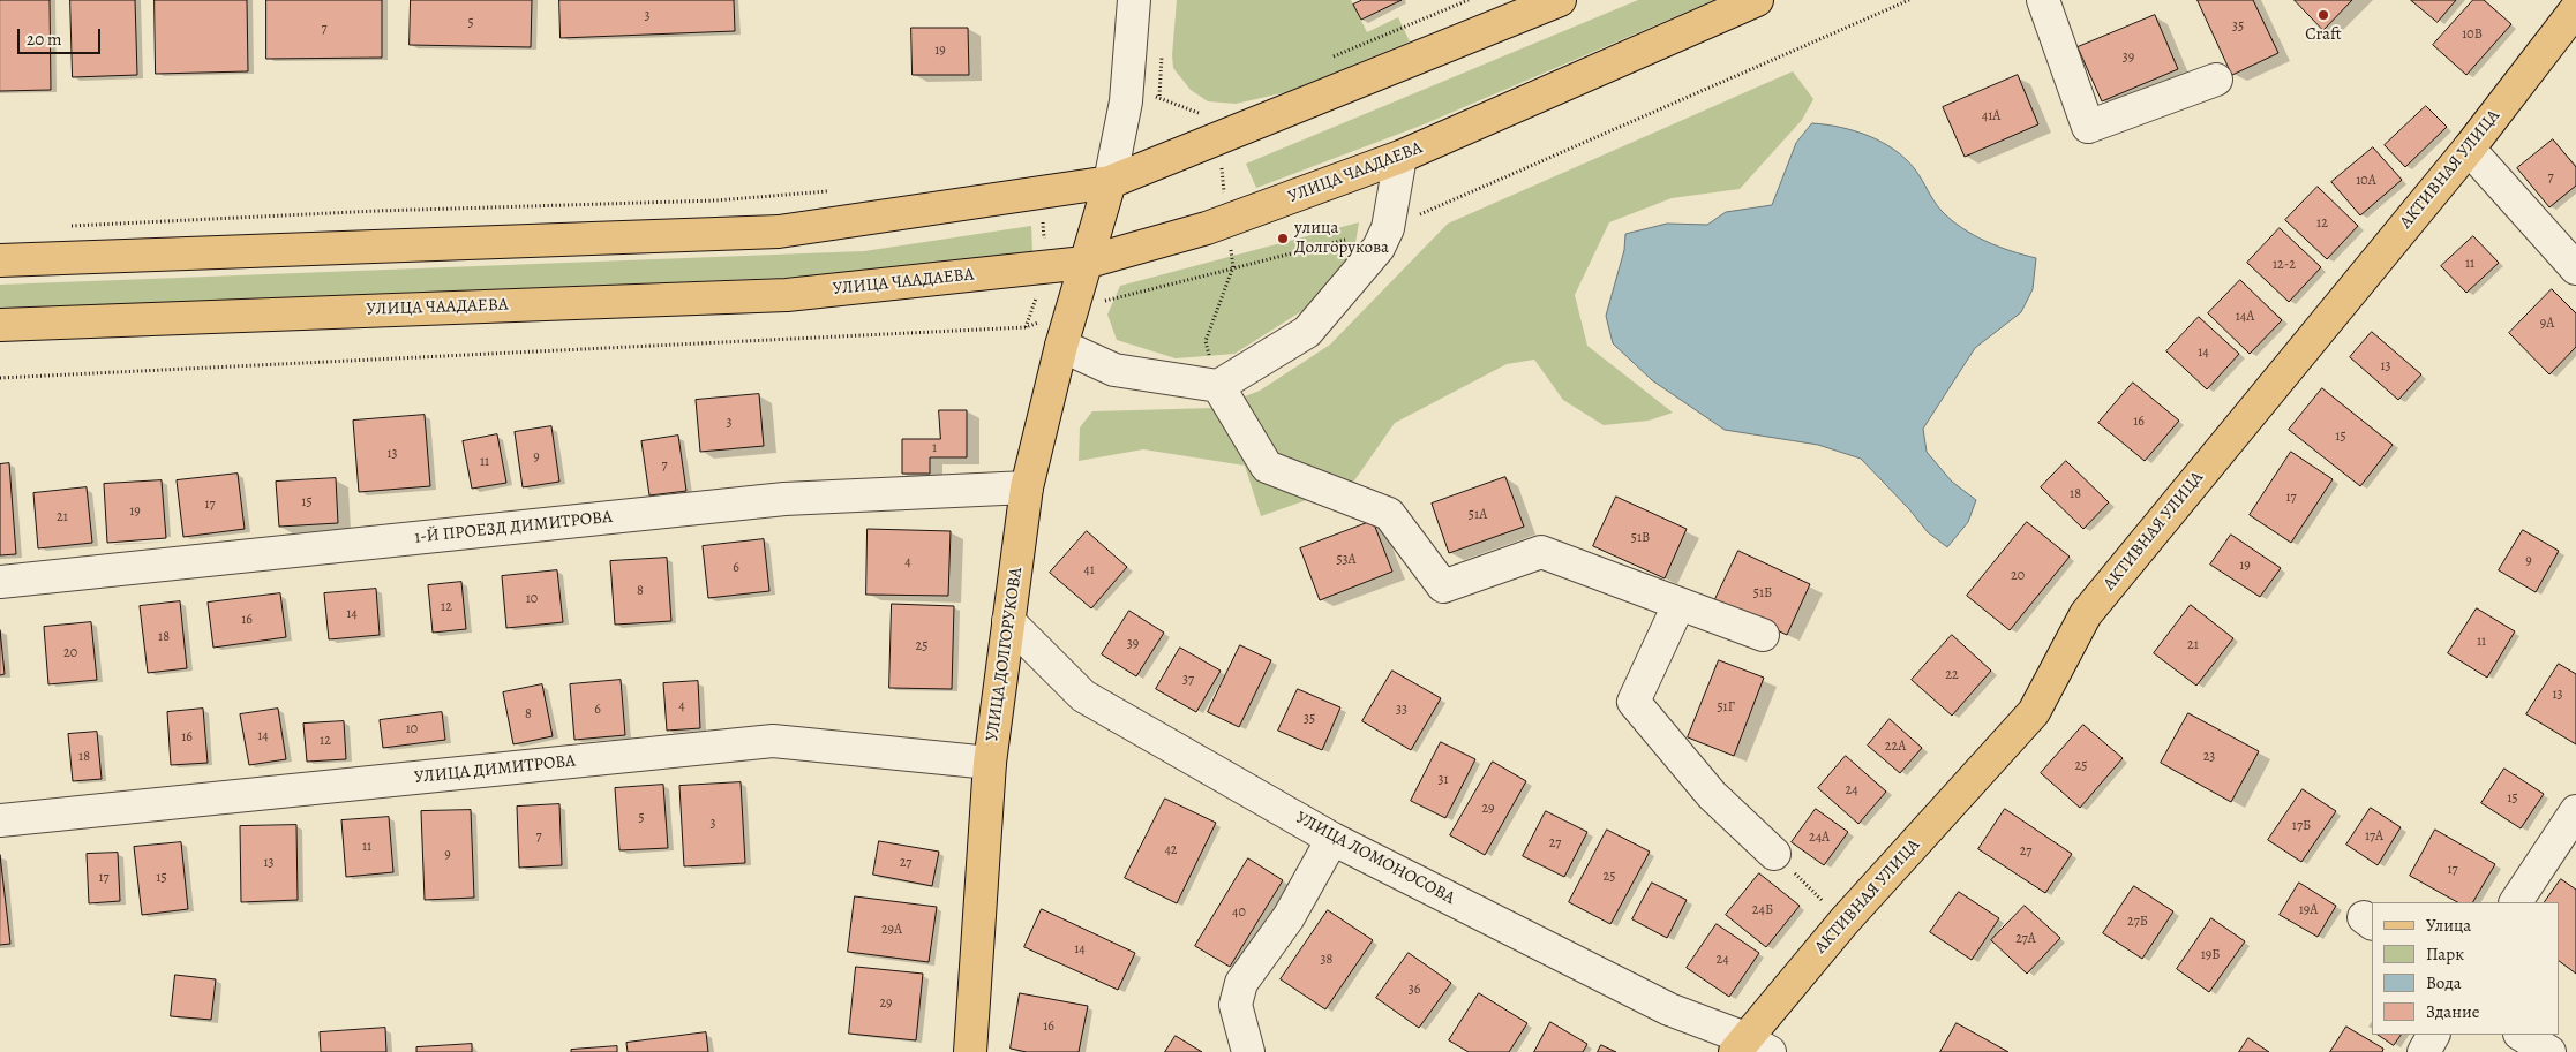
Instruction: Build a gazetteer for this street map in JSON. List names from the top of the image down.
{
  "streets": {
    "main road": ["АКТИВНАЯ УЛИЦА", "УЛИЦА ЧААДАЕВА", "УЛИЦА ДОЛГОРУКОВА"],
    "street": ["1-Й ПРОЕЗД ДИМИТРОВА", "УЛИЦА ДИМИТРОВА", "УЛИЦА ЛОМОНОСОВА"]
  },
  "crossings": [
    ["АКТИВНАЯ УЛИЦА", "УЛИЦА ЛОМОНОСОВА"],
    ["УЛИЦА ЧААДАЕВА", "УЛИЦА ДОЛГОРУКОВА"],
    ["1-Й ПРОЕЗД ДИМИТРОВА", "УЛИЦА ДОЛГОРУКОВА"],
    ["УЛИЦА ДОЛГОРУКОВА", "УЛИЦА ДИМИТРОВА"],
    ["УЛИЦА ДОЛГОРУКОВА", "УЛИЦА ЛОМОНОСОВА"]
  ],
  "places": ["Craft", "улица Долгорукова"],
  "house_numbers": [
    "3",
    "5",
    "35",
    "7",
    "10В",
    "19",
    "39",
    "41А",
    "7",
    "10А",
    "12",
    "11",
    "12-2",
    "14А",
    "9А",
    "14",
    "13",
    "16",
    "3",
    "15",
    "1",
    "13",
    "9",
    "11",
    "7",
    "18",
    "17",
    "15",
    "17",
    "19",
    "51А",
    "21",
    "51В",
    "53А",
    "9",
    "4",
    "19",
    "6",
    "41",
    "20",
    "8",
    "51Б",
    "10",
    "12",
    "14",
    "16",
    "18",
    "11",
    "39",
    "21",
    "25",
    "20",
    "22",
    "37",
    "13",
    "4",
    "51Г",
    "6",
    "33",
    "8",
    "35",
    "10",
    "14",
    "16",
    "12",
    "22А",
    "18",
    "23",
    "25",
    "31",
    "24",
    "15",
    "29",
    "5",
    "3",
    "17Б",
    "7",
    "17А",
    "24А",
    "27",
    "11",
    "42",
    "27",
    "9",
    "13",
    "27",
    "17",
    "25",
    "17",
    "15",
    "24Б",
    "19А",
    "40",
    "27Б",
    "29А",
    "27А",
    "14",
    "19Б",
    "38",
    "24",
    "36",
    "29",
    "16"
  ],
  "legend": [
    "Улица",
    "Парк",
    "Вода",
    "Здание"
  ],
  "scale_bar": "20 m"
}
